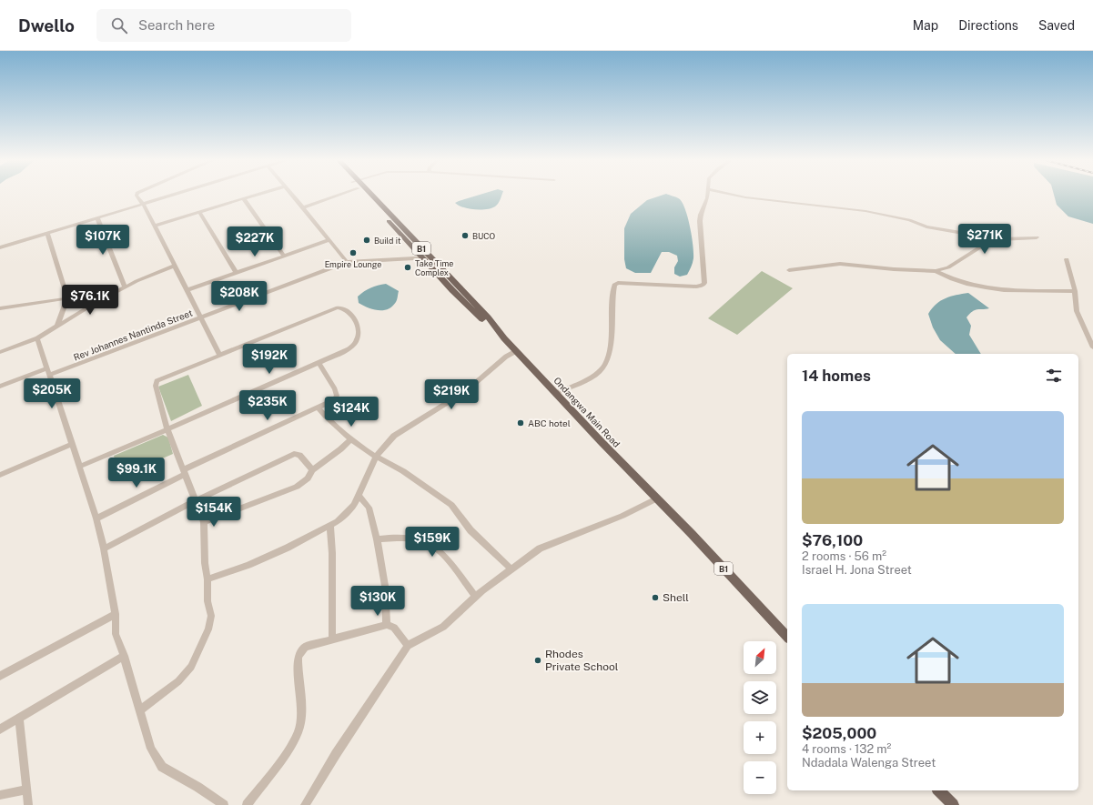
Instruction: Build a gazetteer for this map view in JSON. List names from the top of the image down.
{
  "streets": {
    "main road": ["B1", "Ondangwa Main Road"],
    "street": ["Rev Johannes Nantinda Street"]
  },
  "crossings": [
    ["B1", "Ondangwa Main Road"],
    ["Rev Johannes Nantinda Street", "Ondangwa Main Road"]
  ],
  "places": [
    "BUCO",
    "Build it",
    "Empire Lounge",
    "Take Time Complex",
    "ABC hotel",
    "Shell",
    "Rhodes Private School"
  ],
  "north": "top right",
  "page": {
    "header": "Dwello",
    "search": "Search here",
    "nav": ["Map", "Directions", "Saved"],
    "price": [
      "$271K",
      "$107K",
      "$227K",
      "$208K",
      "$76.1K",
      "$192K",
      "$205K",
      "$219K",
      "$235K",
      "$124K",
      "$99.1K",
      "$154K",
      "$159K",
      "$130K"
    ],
    "heading": "14 homes",
    "list": [
      {
        "name": "$76,100",
        "note": "2 rooms · 56 m² · Israel H. Jona Street"
      },
      {
        "name": "$205,000",
        "note": "4 rooms · 132 m² · Ndadala Walenga Street"
      }
    ],
    "map_buttons": ["+", "−"]
  }
}
